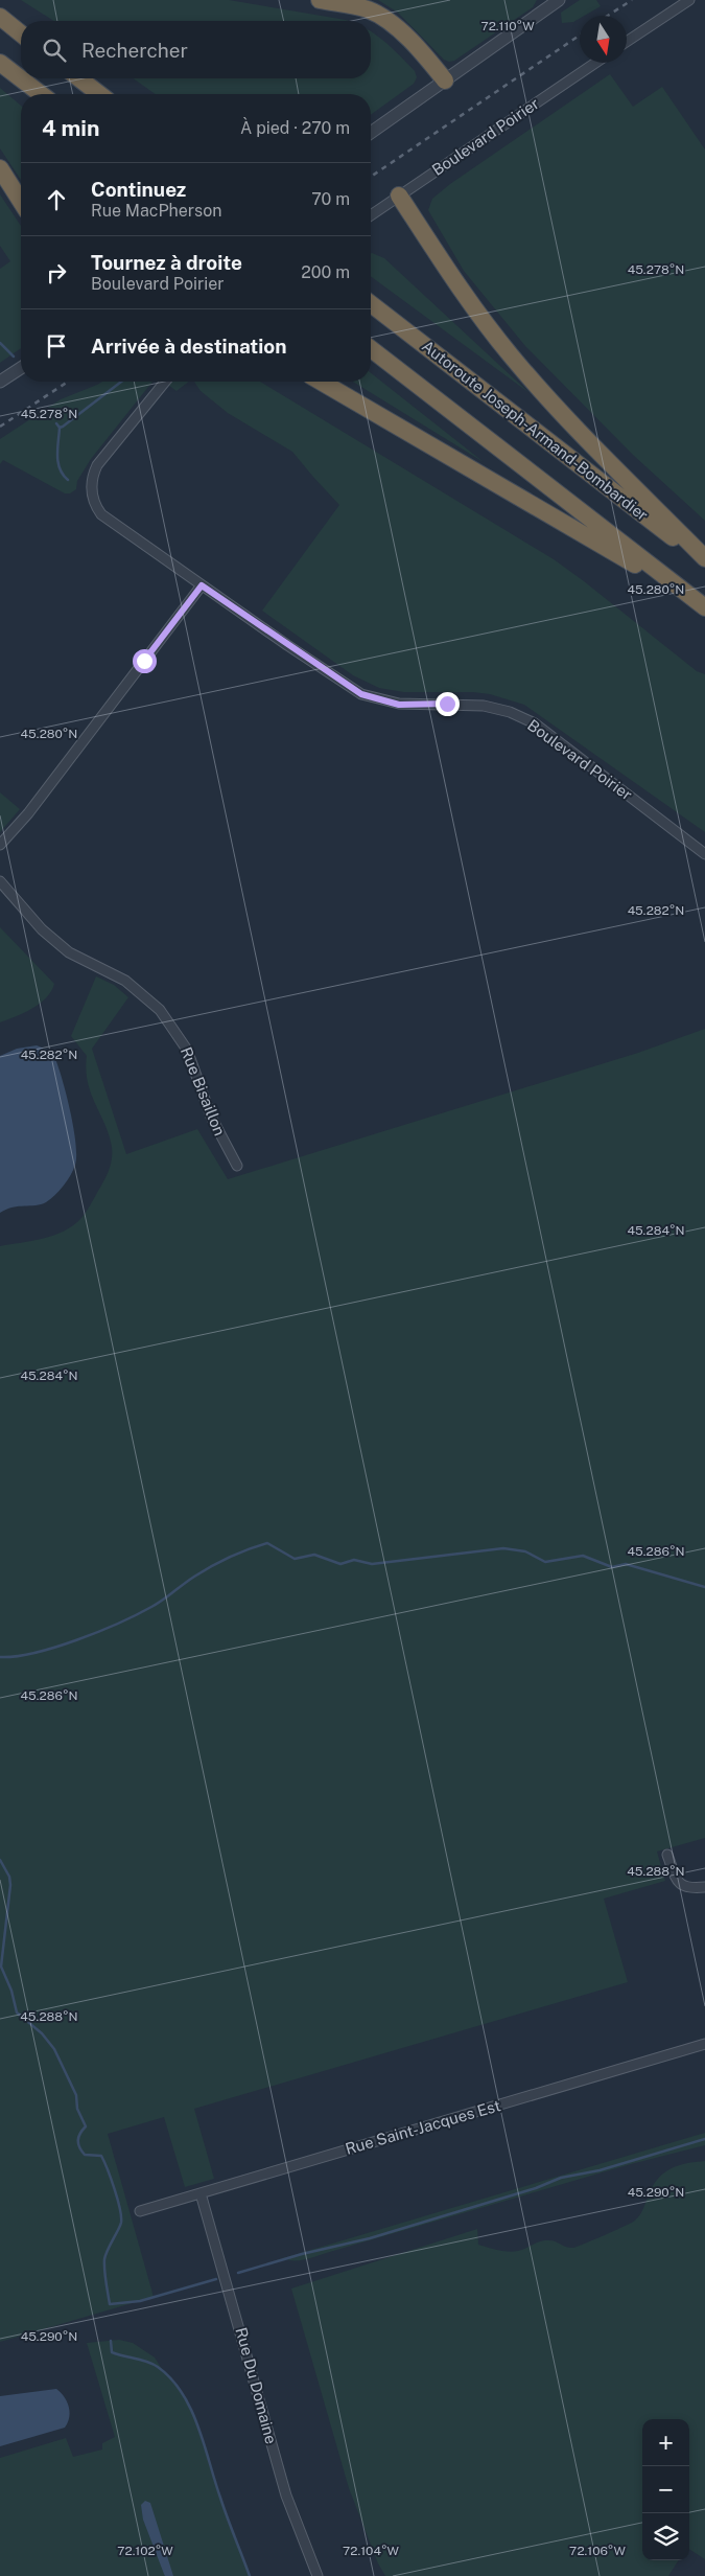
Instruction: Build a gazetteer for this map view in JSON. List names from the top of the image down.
{
  "streets": {
    "highway": ["Autoroute Joseph-Armand-Bombardier"],
    "street": [
      "Boulevard Poirier",
      "Rue Bisaillon",
      "Rue Saint-Jacques Est",
      "Rue Du Domaine"
    ]
  },
  "crossings": [
    ["Rue Saint-Jacques Est", "Rue Du Domaine"]
  ],
  "north": "bottom",
  "page": {
    "search": "Rechercher",
    "heading": ["4 min", "À pied · 270 m"],
    "list": [
      ["Continuez", "Rue MacPherson", "70 m"],
      ["Tournez à droite", "Boulevard Poirier", "200 m"],
      "Arrivée à destination"
    ],
    "map_buttons": ["+", "−"]
  },
  "coordinates": [
    "72.110°W",
    "45.278°N",
    "45.280°N",
    "45.282°N",
    "45.284°N",
    "45.286°N",
    "45.288°N",
    "45.290°N",
    "72.102°W",
    "72.104°W",
    "72.106°W"
  ]
}
